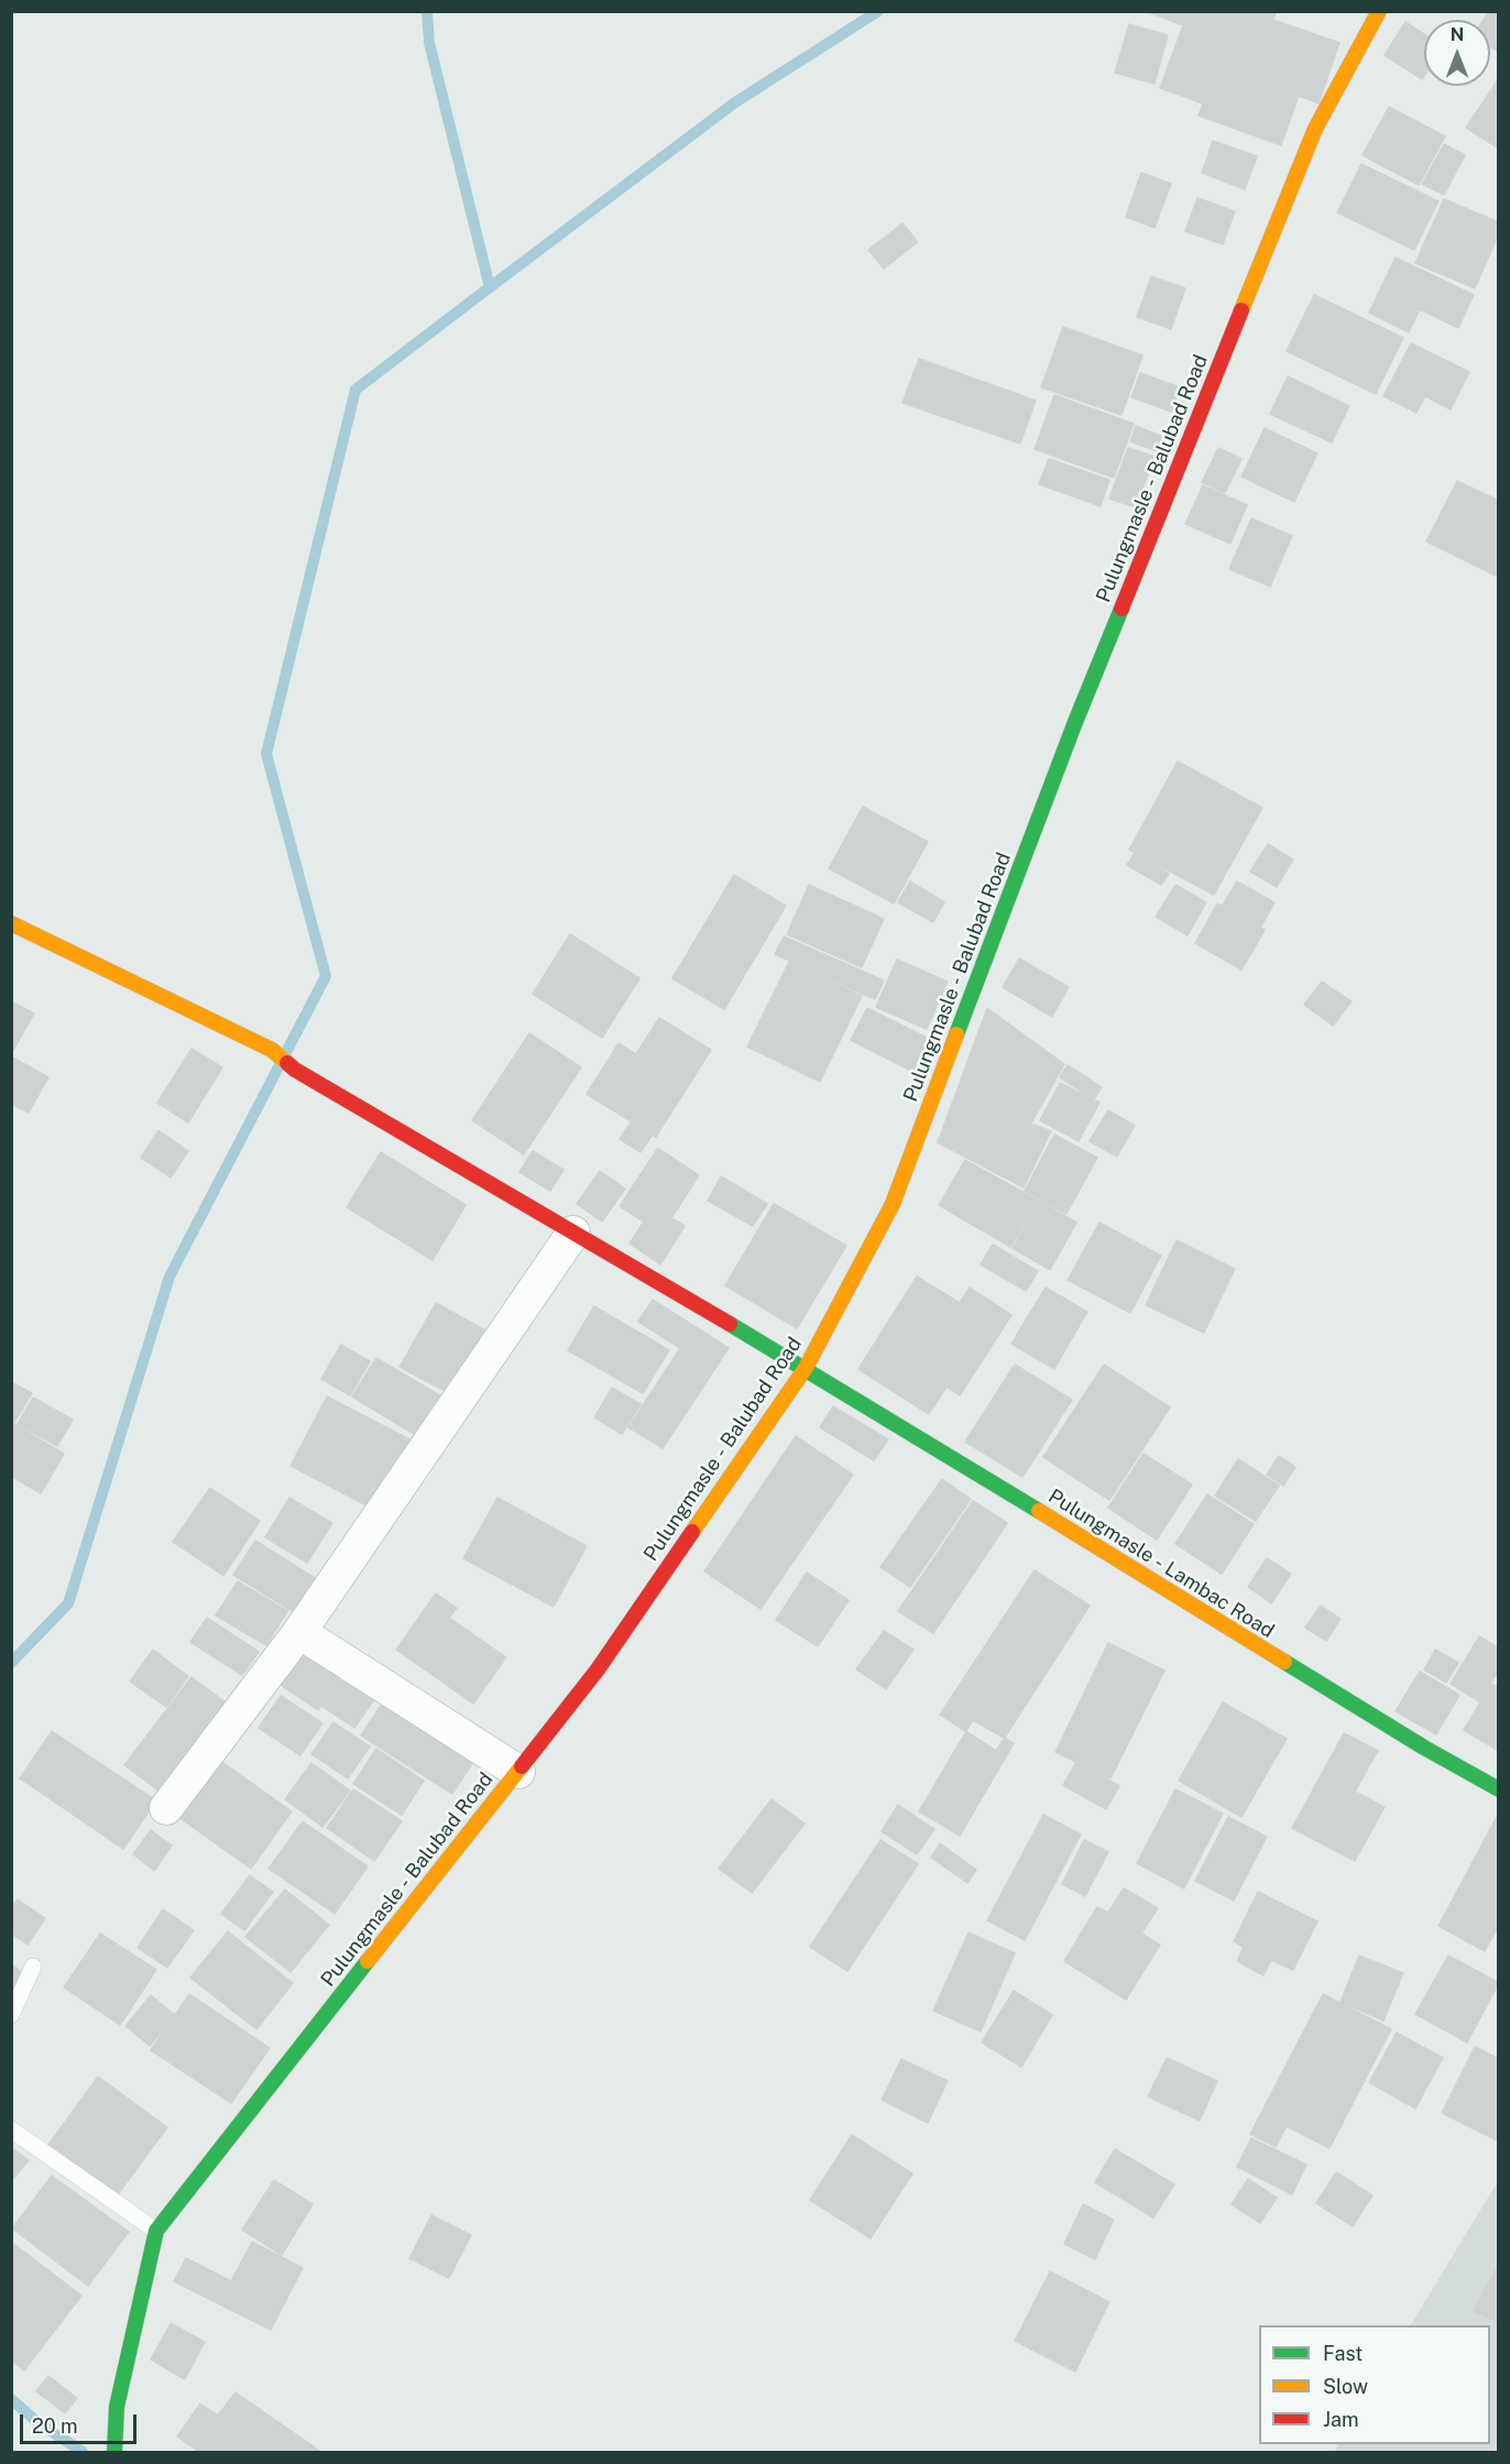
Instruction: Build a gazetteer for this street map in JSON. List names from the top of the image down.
{
  "streets": {
    "street": ["Pulungmasle - Balubad Road", "Pulungmasle - Lambac Road"]
  },
  "crossings": [
    ["Pulungmasle - Balubad Road", "Pulungmasle - Lambac Road"]
  ],
  "legend": ["Fast", "Slow", "Jam"],
  "scale_bar": "20 m",
  "north": "top"
}
